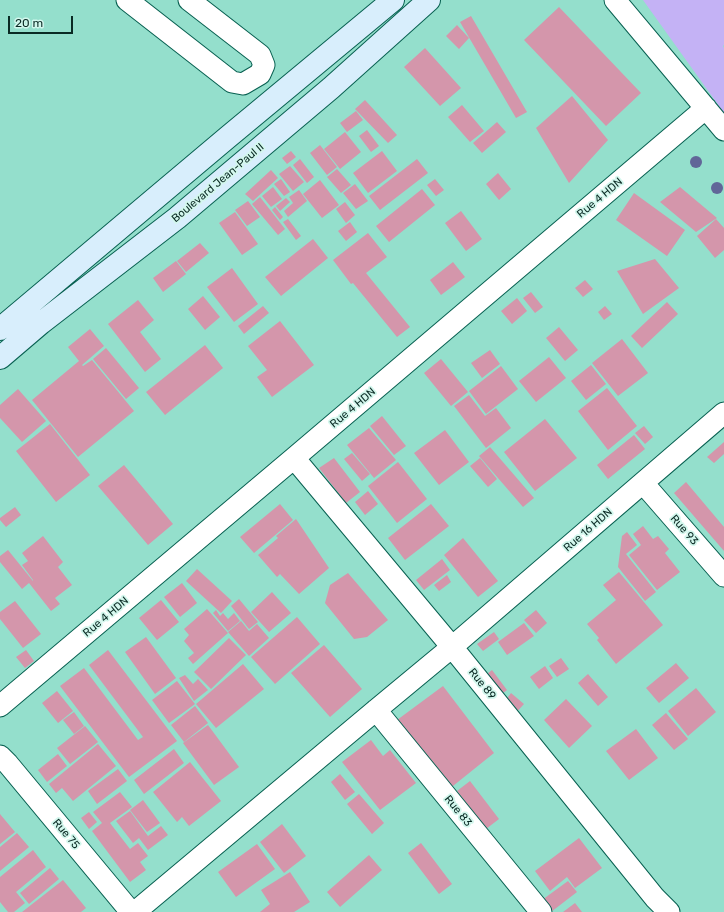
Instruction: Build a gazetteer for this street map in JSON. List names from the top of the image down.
{
  "streets": {
    "main road": ["Boulevard Jean-Paul II"],
    "street": [
      "Rue 4 HDN",
      "Rue 16 HDN",
      "Rue 93",
      "Rue 89",
      "Rue 83",
      "Rue 75"
    ]
  },
  "crossings": [
    ["Rue 4 HDN", "Rue 89"],
    ["Rue 16 HDN", "Rue 93"],
    ["Rue 16 HDN", "Rue 89"],
    ["Rue 16 HDN", "Rue 83"]
  ],
  "scale_bar": "20 m"
}
